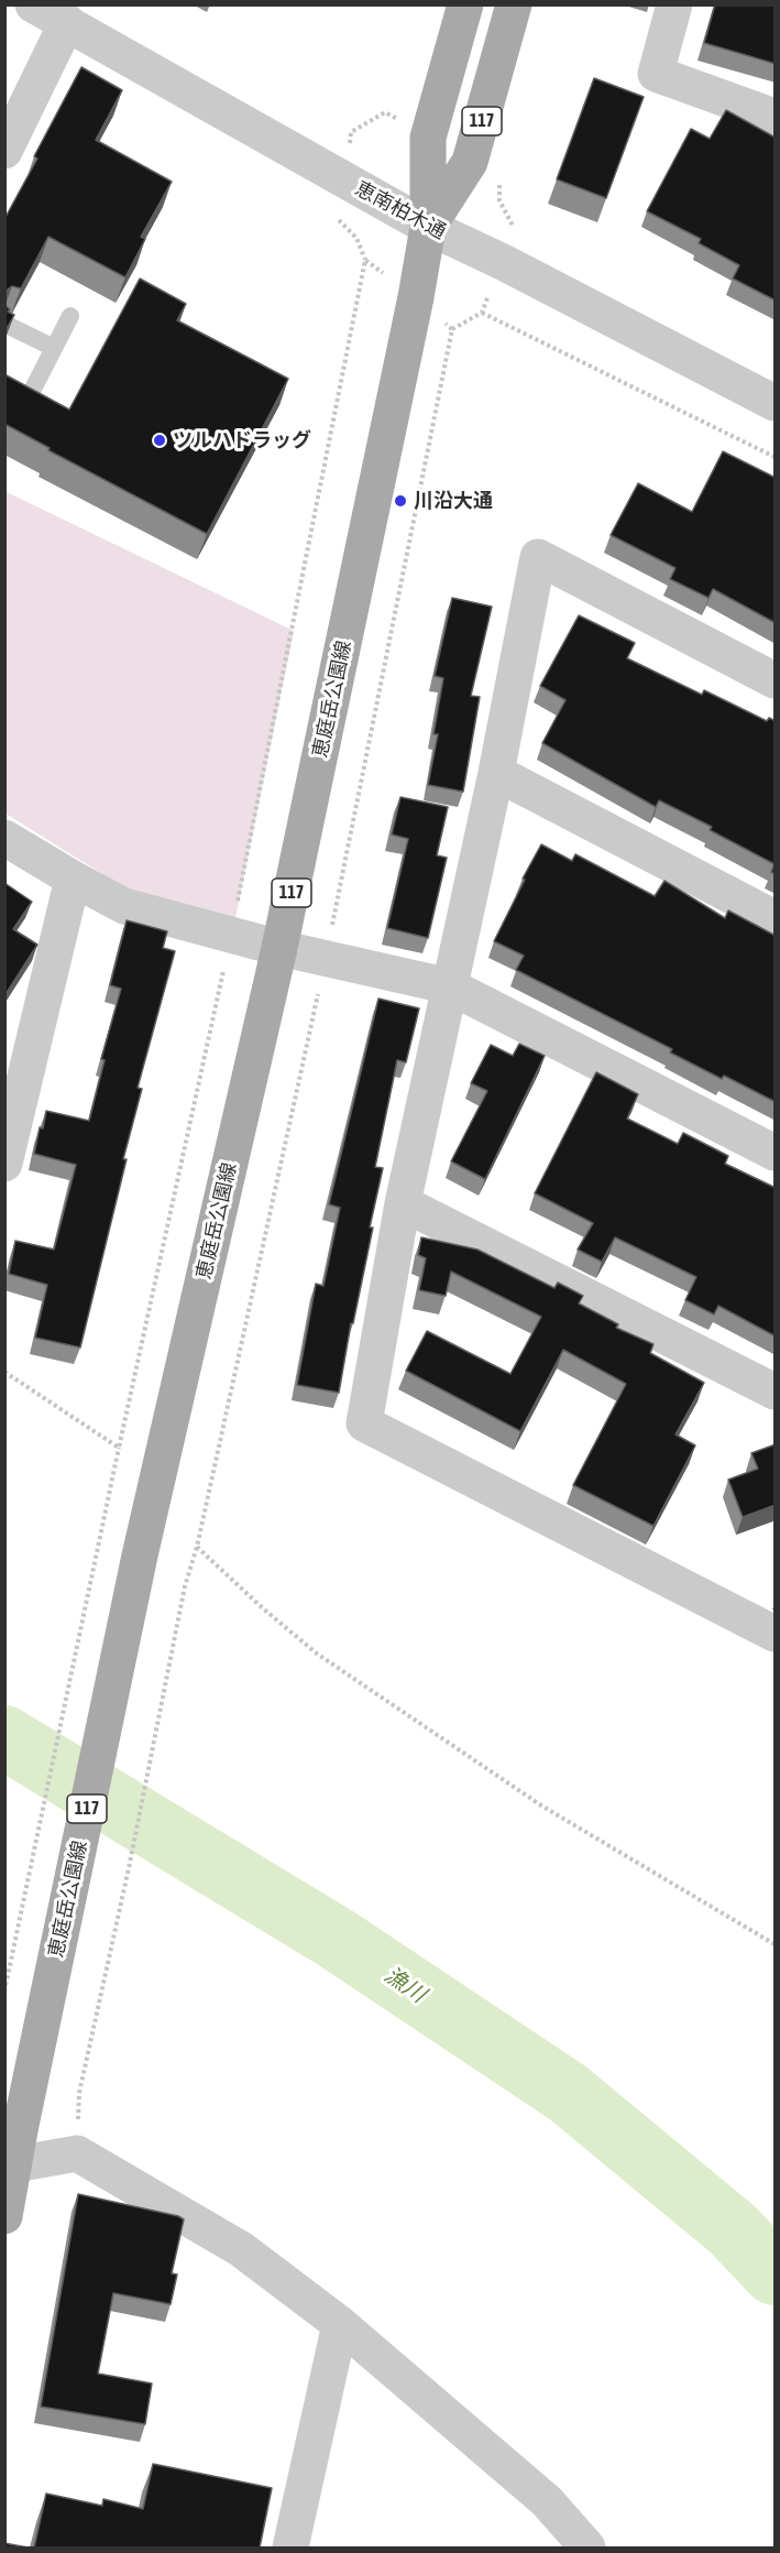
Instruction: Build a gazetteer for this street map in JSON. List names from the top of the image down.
{
  "streets": {
    "main road": ["117", "恵庭岳公園線"],
    "street": ["恵南柏木通"]
  },
  "crossings": [
    ["恵南柏木通", "恵庭岳公園線"]
  ],
  "water": ["漁川"],
  "places": ["ツルハドラッグ", "川沿大通"]
}
